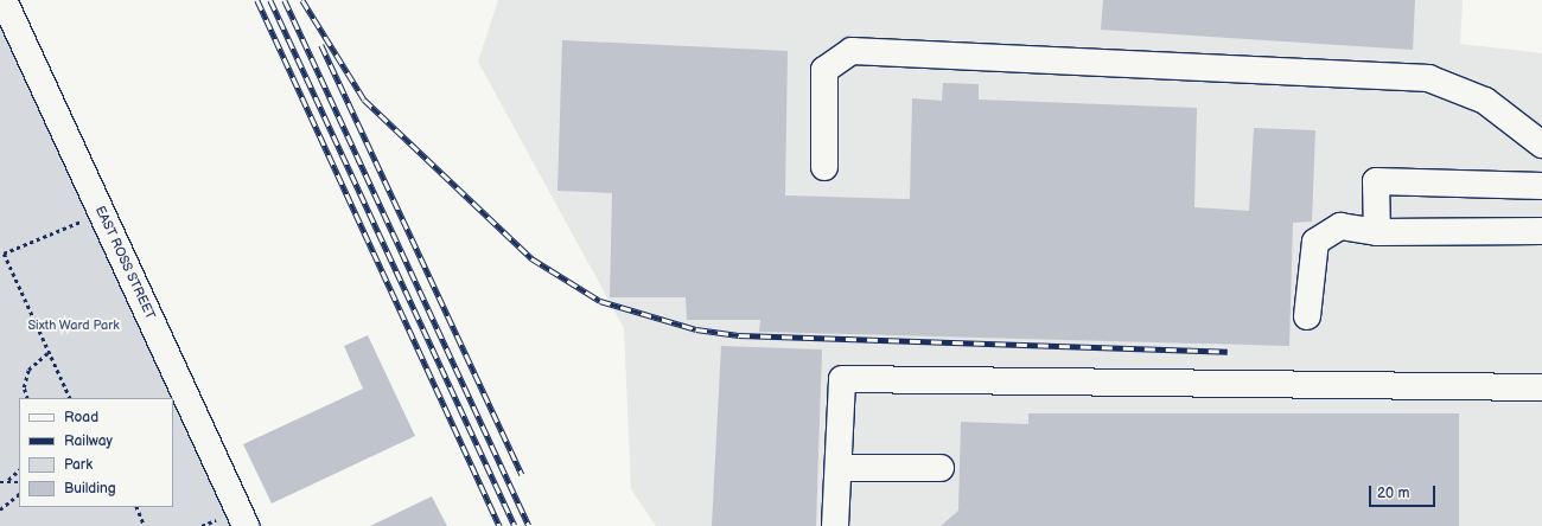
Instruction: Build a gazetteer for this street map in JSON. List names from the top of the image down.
{
  "streets": {
    "street": ["EAST ROSS STREET"]
  },
  "parks": ["Sixth Ward Park"],
  "legend": [
    "Road",
    "Railway",
    "Park",
    "Building"
  ],
  "scale_bar": "20 m"
}
